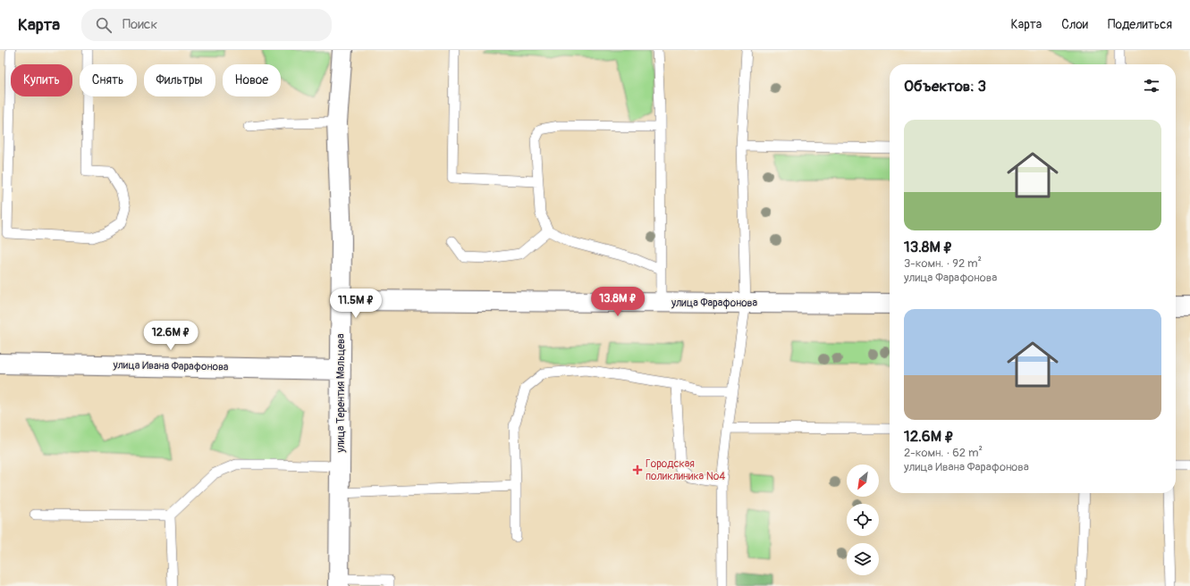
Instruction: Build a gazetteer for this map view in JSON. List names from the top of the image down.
{
  "streets": {
    "street": ["улица Фарафонова", "улица Ивана Фарафонова", "улица Терентия Мальцева"]
  },
  "crossings": [
    ["улица Фарафонова", "улица Терентия Мальцева"],
    ["улица Ивана Фарафонова", "улица Терентия Мальцева"]
  ],
  "places": {
    "health": ["Городская поликлиника №4"]
  },
  "north": "bottom left",
  "page": {
    "header": "Карта",
    "search": "Поиск",
    "nav": ["Карта", "Слои", "Поделиться"],
    "chip": [
      "Купить",
      "Снять",
      "Фильтры",
      "Новое"
    ],
    "heading": "Объектов: 3",
    "list": [
      {
        "name": "13.8M ₽",
        "note": "3-комн. · 92 m² · улица Фарафонова"
      },
      {
        "name": "12.6M ₽",
        "note": "2-комн. · 62 m² · улица Ивана Фарафонова"
      }
    ],
    "price": ["13.8M ₽", "11.5M ₽", "12.6M ₽"]
  }
}
